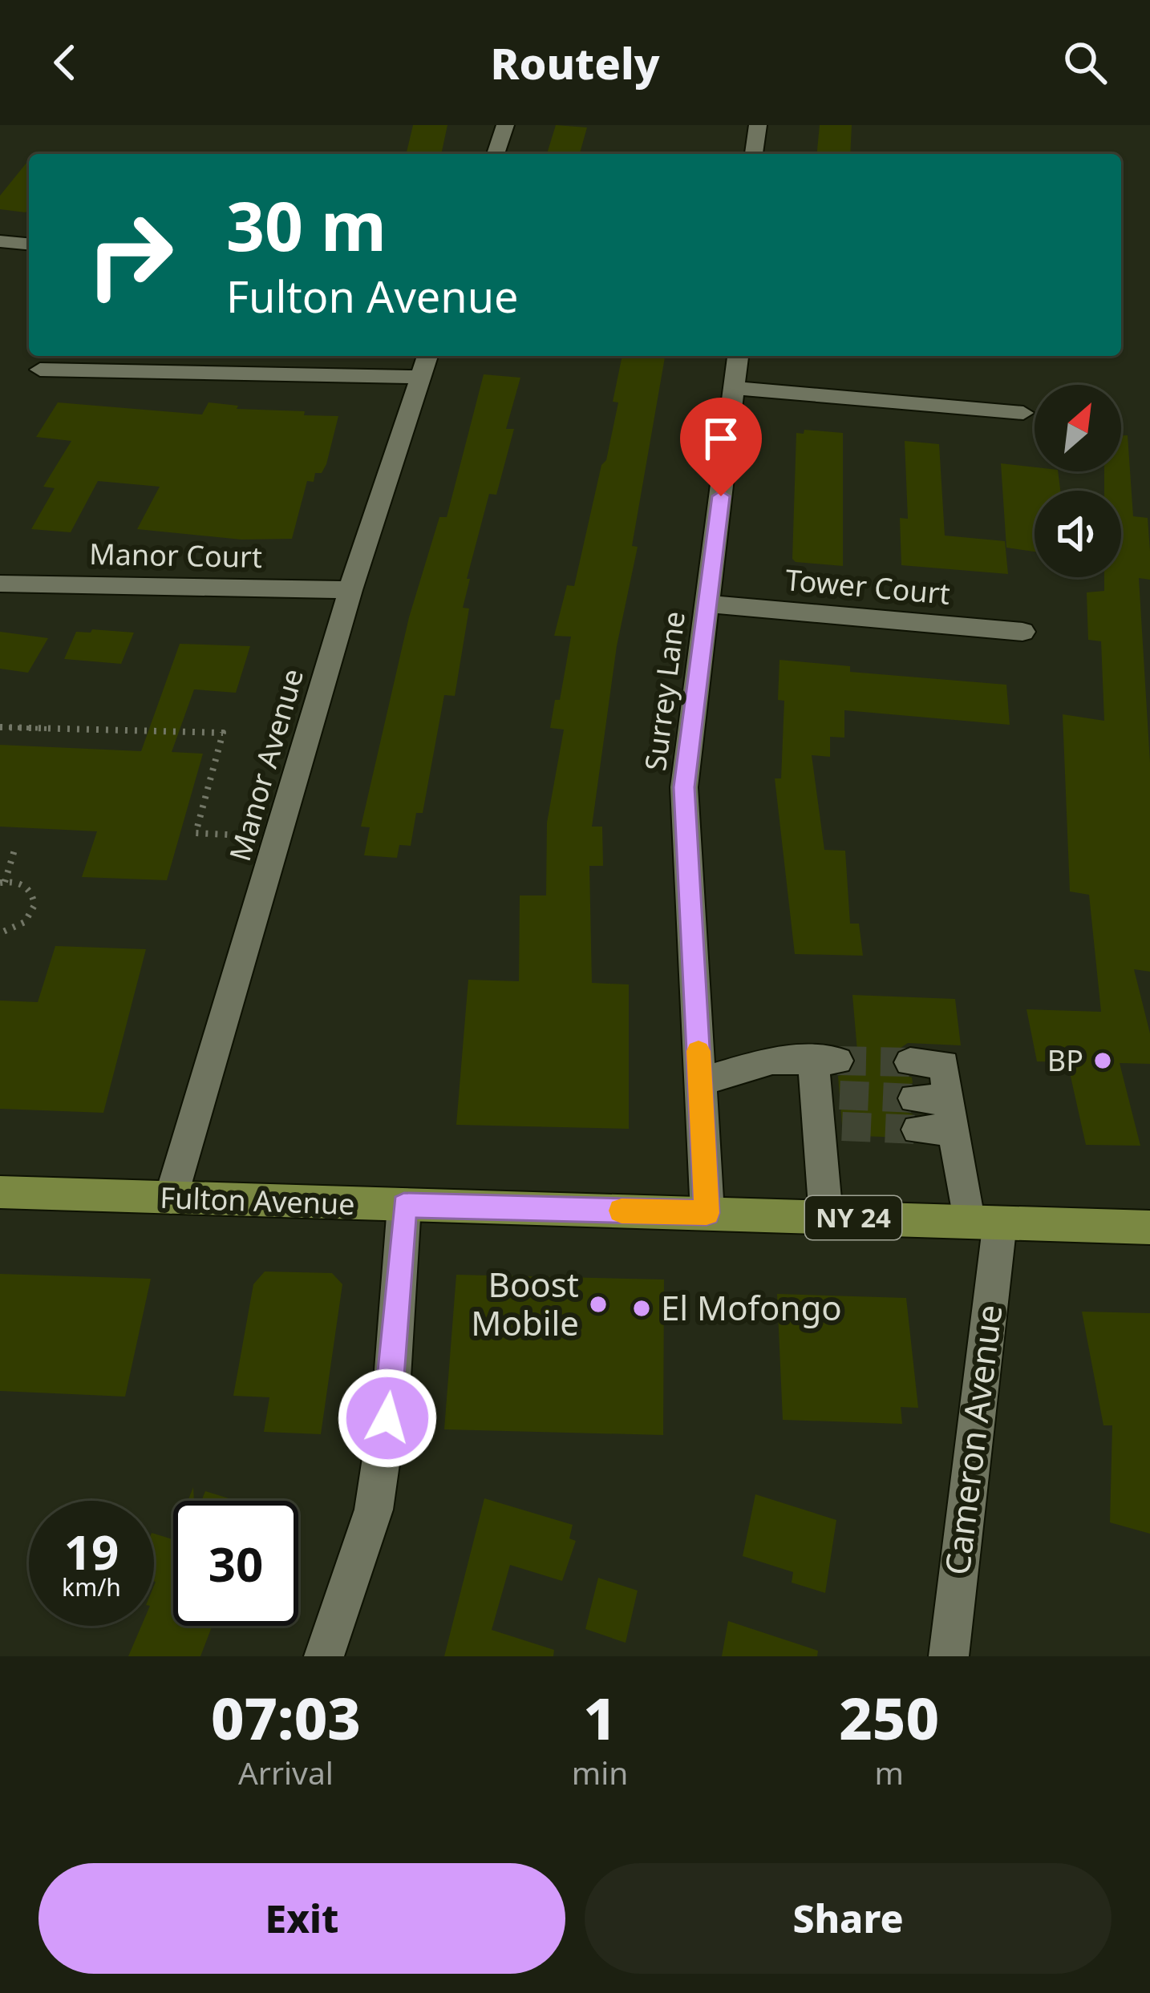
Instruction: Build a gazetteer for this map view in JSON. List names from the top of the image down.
{
  "streets": {
    "main road": ["Fulton Avenue", "NY 24"],
    "street": [
      "Manor Court",
      "Tower Court",
      "Surrey Lane",
      "Manor Avenue",
      "Cameron Avenue"
    ]
  },
  "crossings": [
    ["Manor Court", "Manor Avenue"],
    ["Tower Court", "Surrey Lane"],
    ["Surrey Lane", "Fulton Avenue"],
    ["Manor Avenue", "Fulton Avenue"],
    ["Fulton Avenue", "Cameron Avenue"]
  ],
  "places": ["BP", "Boost Mobile", "El Mofongo"],
  "north": "top right",
  "page": {
    "header": "Routely",
    "turn": ["30 m", "Fulton Avenue"],
    "speed": "19 km/h",
    "limit": "30",
    "eta": [
      "07:03",
      "Arrival",
      "1",
      "min",
      "250",
      "m"
    ],
    "buttons": ["Exit", "Share"]
  }
}
